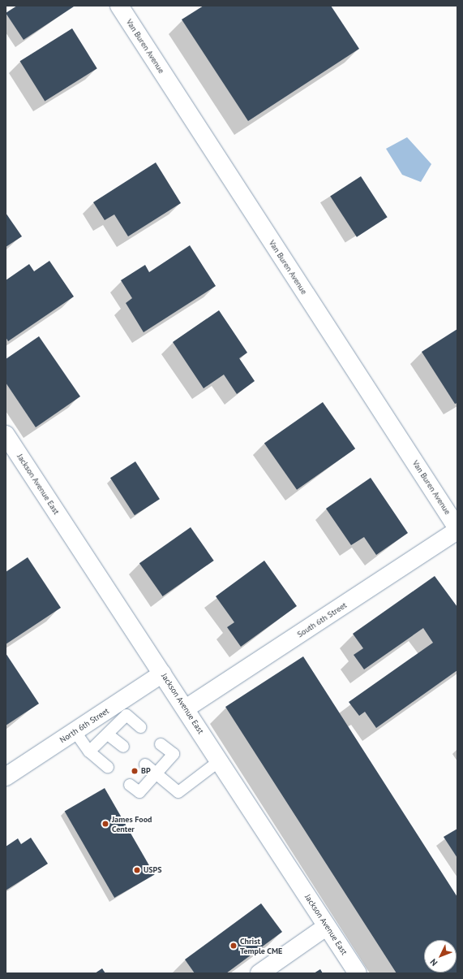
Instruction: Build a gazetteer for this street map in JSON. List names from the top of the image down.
{
  "streets": {
    "street": [
      "Van Buren Avenue",
      "Jackson Avenue East",
      "South 6th Street",
      "North 6th Street"
    ]
  },
  "crossings": [
    ["Van Buren Avenue", "South 6th Street"],
    ["Jackson Avenue East", "South 6th Street"],
    ["Jackson Avenue East", "North 6th Street"]
  ],
  "places": [
    "BP",
    "James Food Center",
    "USPS",
    "Christ Temple CME"
  ],
  "north": "bottom left"
}
